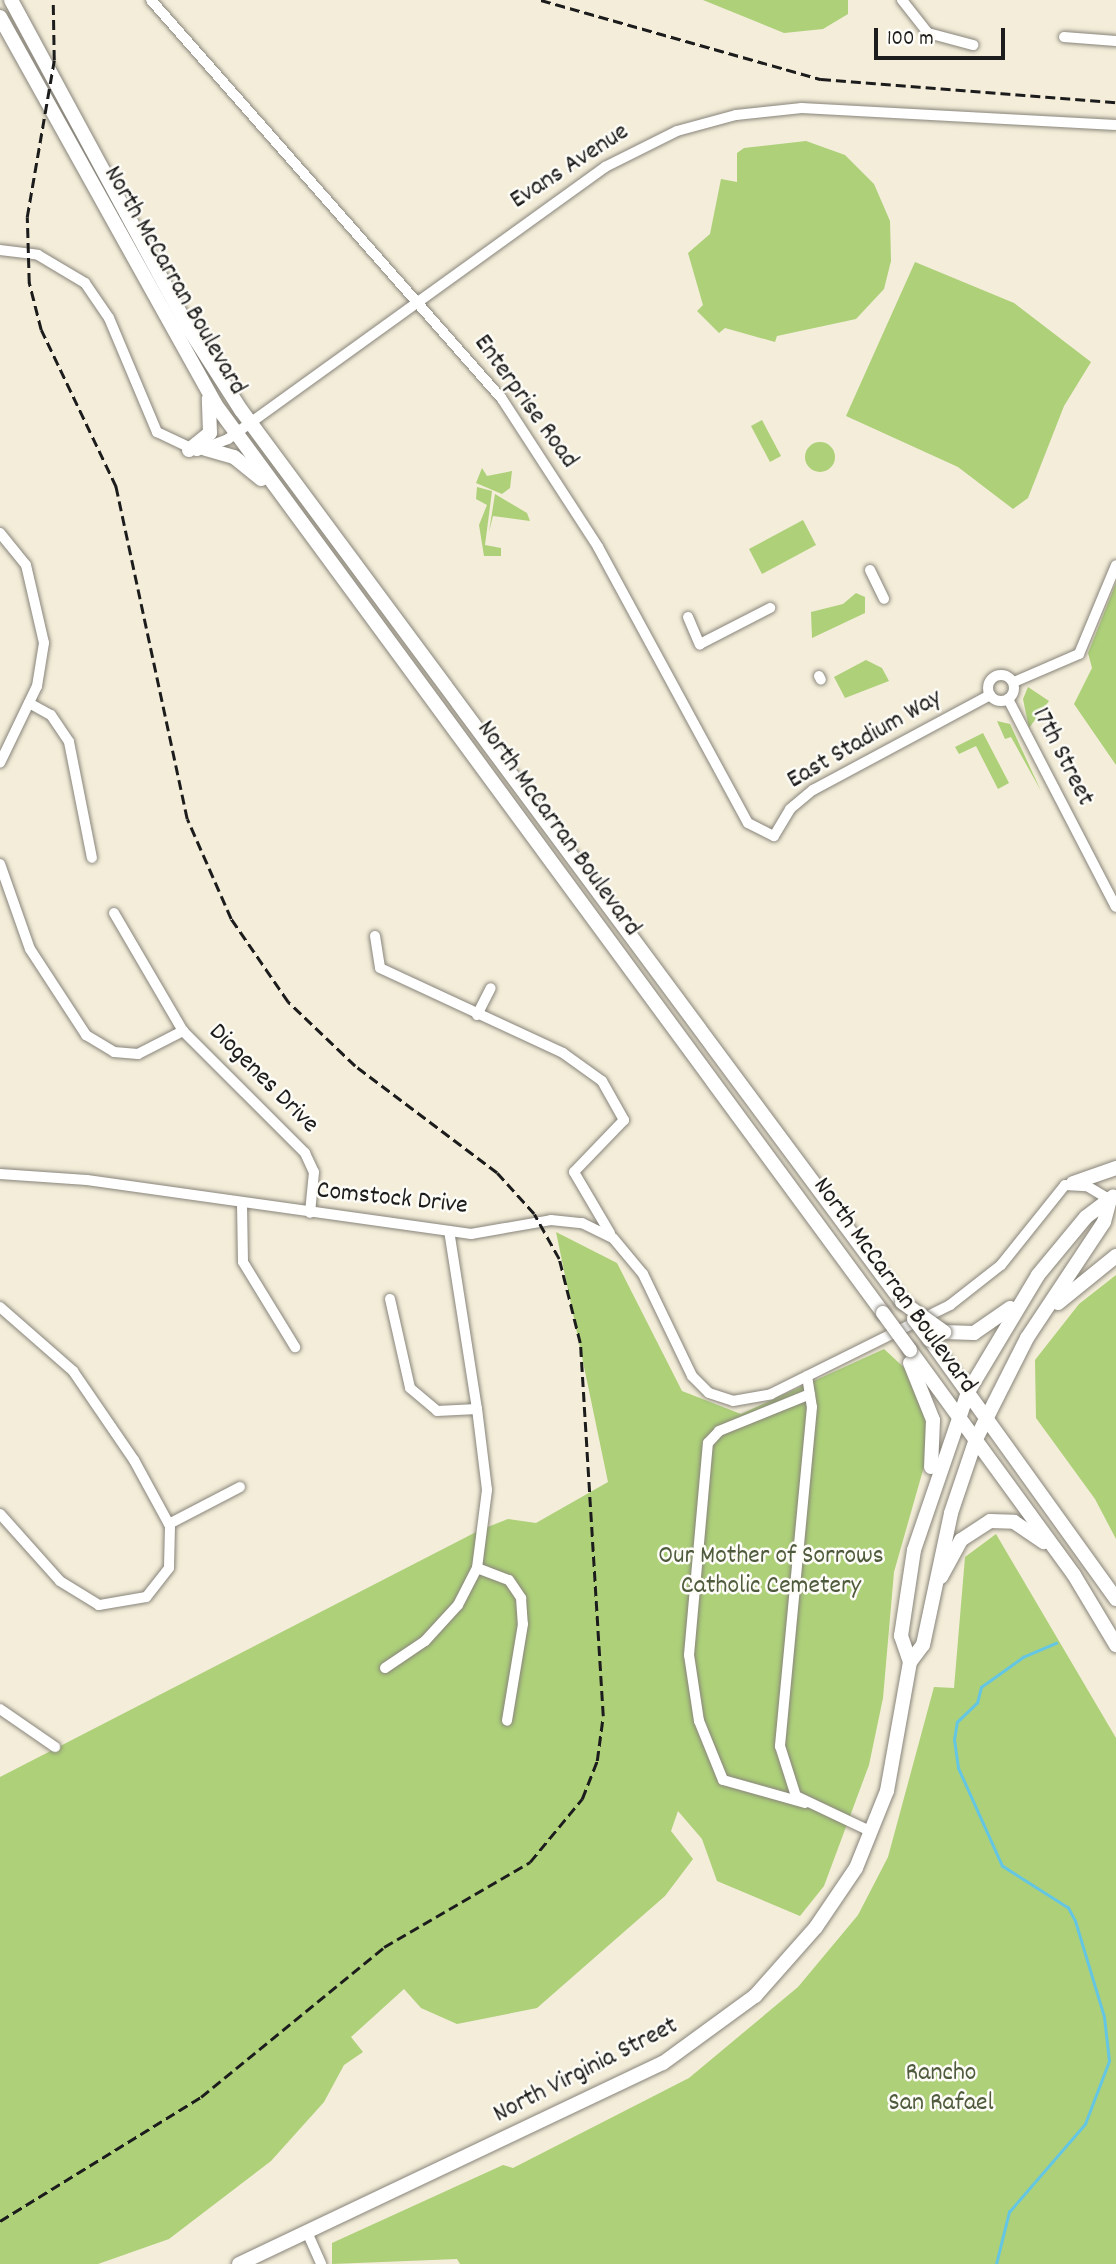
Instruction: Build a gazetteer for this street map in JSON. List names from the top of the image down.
{
  "streets": {
    "main road": ["North McCarran Boulevard", "North Virginia Street"],
    "street": [
      "Evans Avenue",
      "Enterprise Road",
      "East Stadium Way",
      "17th Street",
      "Diogenes Drive",
      "Comstock Drive"
    ]
  },
  "crossings": [
    ["Evans Avenue", "North McCarran Boulevard"],
    ["Evans Avenue", "Enterprise Road"],
    ["North McCarran Boulevard", "North Virginia Street"],
    ["Enterprise Road", "East Stadium Way"],
    ["Diogenes Drive", "Comstock Drive"]
  ],
  "parks": ["Our Mother of Sorrows Catholic Cemetery", "Rancho San Rafael"],
  "scale_bar": "100 m"
}
